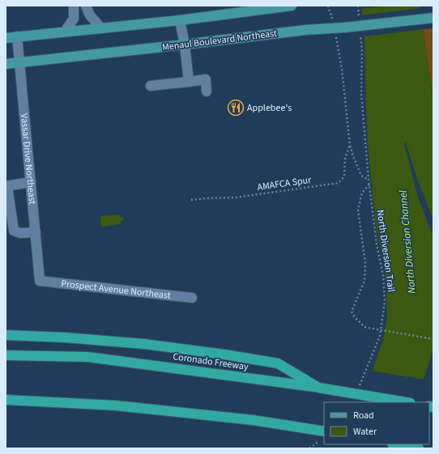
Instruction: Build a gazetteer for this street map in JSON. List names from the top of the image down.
{
  "streets": {
    "highway": ["Coronado Freeway"],
    "main road": ["Menaul Boulevard Northeast"],
    "street": ["Vassar Drive Northeast", "Prospect Avenue Northeast"],
    "path": ["AMAFCA Spur", "North Diversion Trail"]
  },
  "crossings": [
    ["Menaul Boulevard Northeast", "Vassar Drive Northeast"],
    ["Vassar Drive Northeast", "Prospect Avenue Northeast"]
  ],
  "water": ["North Diversion Channel"],
  "places": {
    "restaurant": ["Applebee's"]
  },
  "legend": ["Road", "Water"]
}
